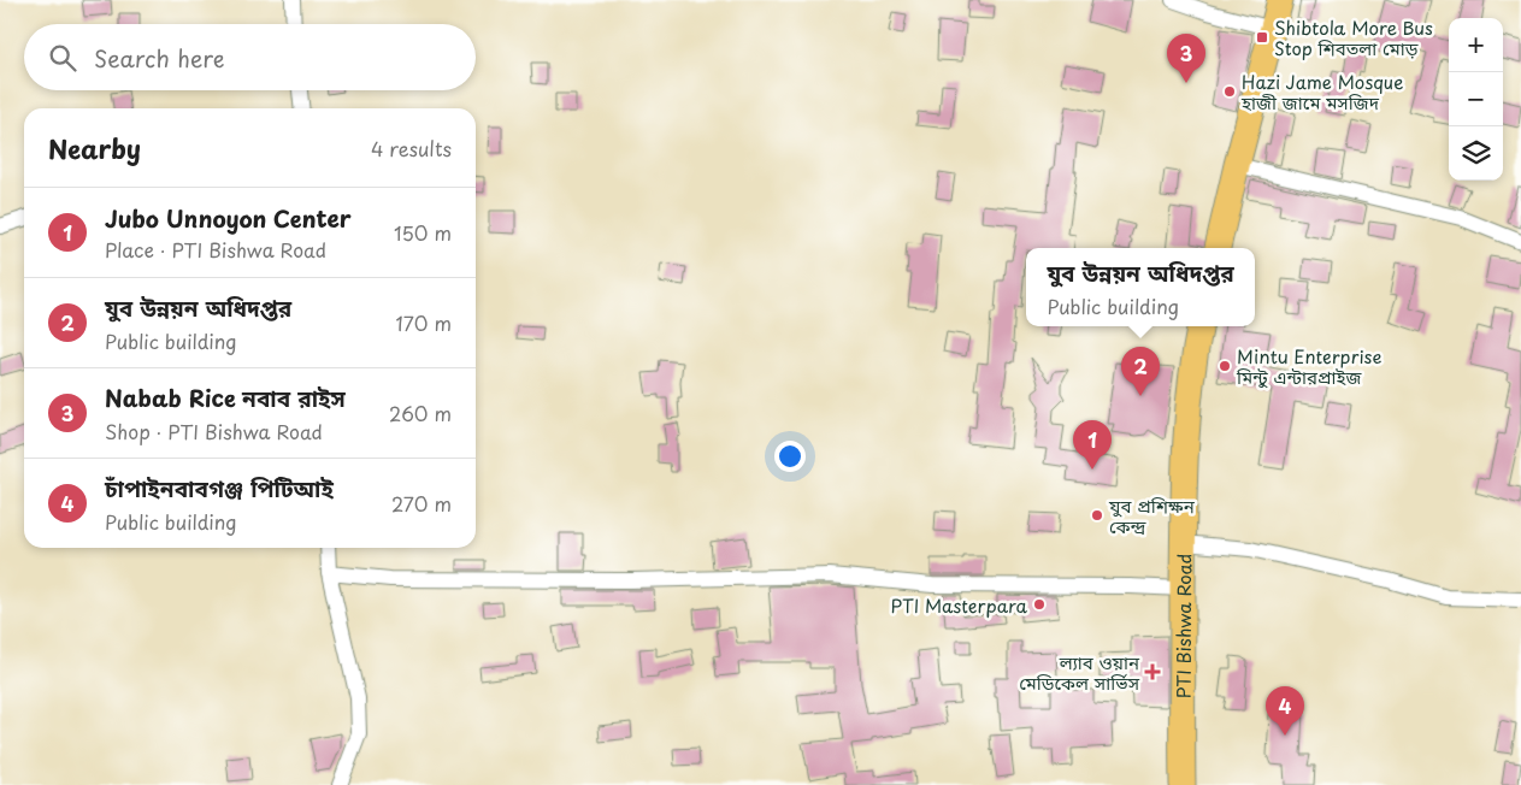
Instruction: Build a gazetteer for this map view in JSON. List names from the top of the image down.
{
  "streets": {
    "highway": ["PTI Bishwa Road"]
  },
  "places": {
    "transit": ["Shibtola More Bus Stop শিবতলা মোড়"],
    "other": [
      "Hazi Jame Mosque হাজী জামে মসজিদ",
      "Mintu Enterprise মিন্টু এন্টারপ্রাইজ",
      "যুব প্রশিক্ষন কেন্দ্র",
      "PTI Masterpara"
    ],
    "health": ["ল্যাব ওয়ান মেডিকেল সার্ভিস"]
  },
  "page": {
    "map_buttons": ["+", "−"],
    "search": "Search here",
    "pins": [
      "3",
      "2",
      "1",
      "4"
    ],
    "heading": ["Nearby", "4 results"],
    "list": [
      {
        "mark": "1",
        "name": "Jubo Unnoyon Center",
        "note": "Place · PTI Bishwa Road",
        "value": "150 m"
      },
      {
        "mark": "2",
        "name": "যুব উন্নয়ন অধিদপ্তর",
        "note": "Public building",
        "value": "170 m"
      },
      {
        "mark": "3",
        "name": "Nabab Rice নবাব রাইস",
        "note": "Shop · PTI Bishwa Road",
        "value": "260 m"
      },
      {
        "mark": "4",
        "name": "চাঁপাইনবাবগঞ্জ পিটিআই",
        "note": "Public building",
        "value": "270 m"
      }
    ],
    "popup": ["যুব উন্নয়ন অধিদপ্তর", "Public building"]
  }
}
